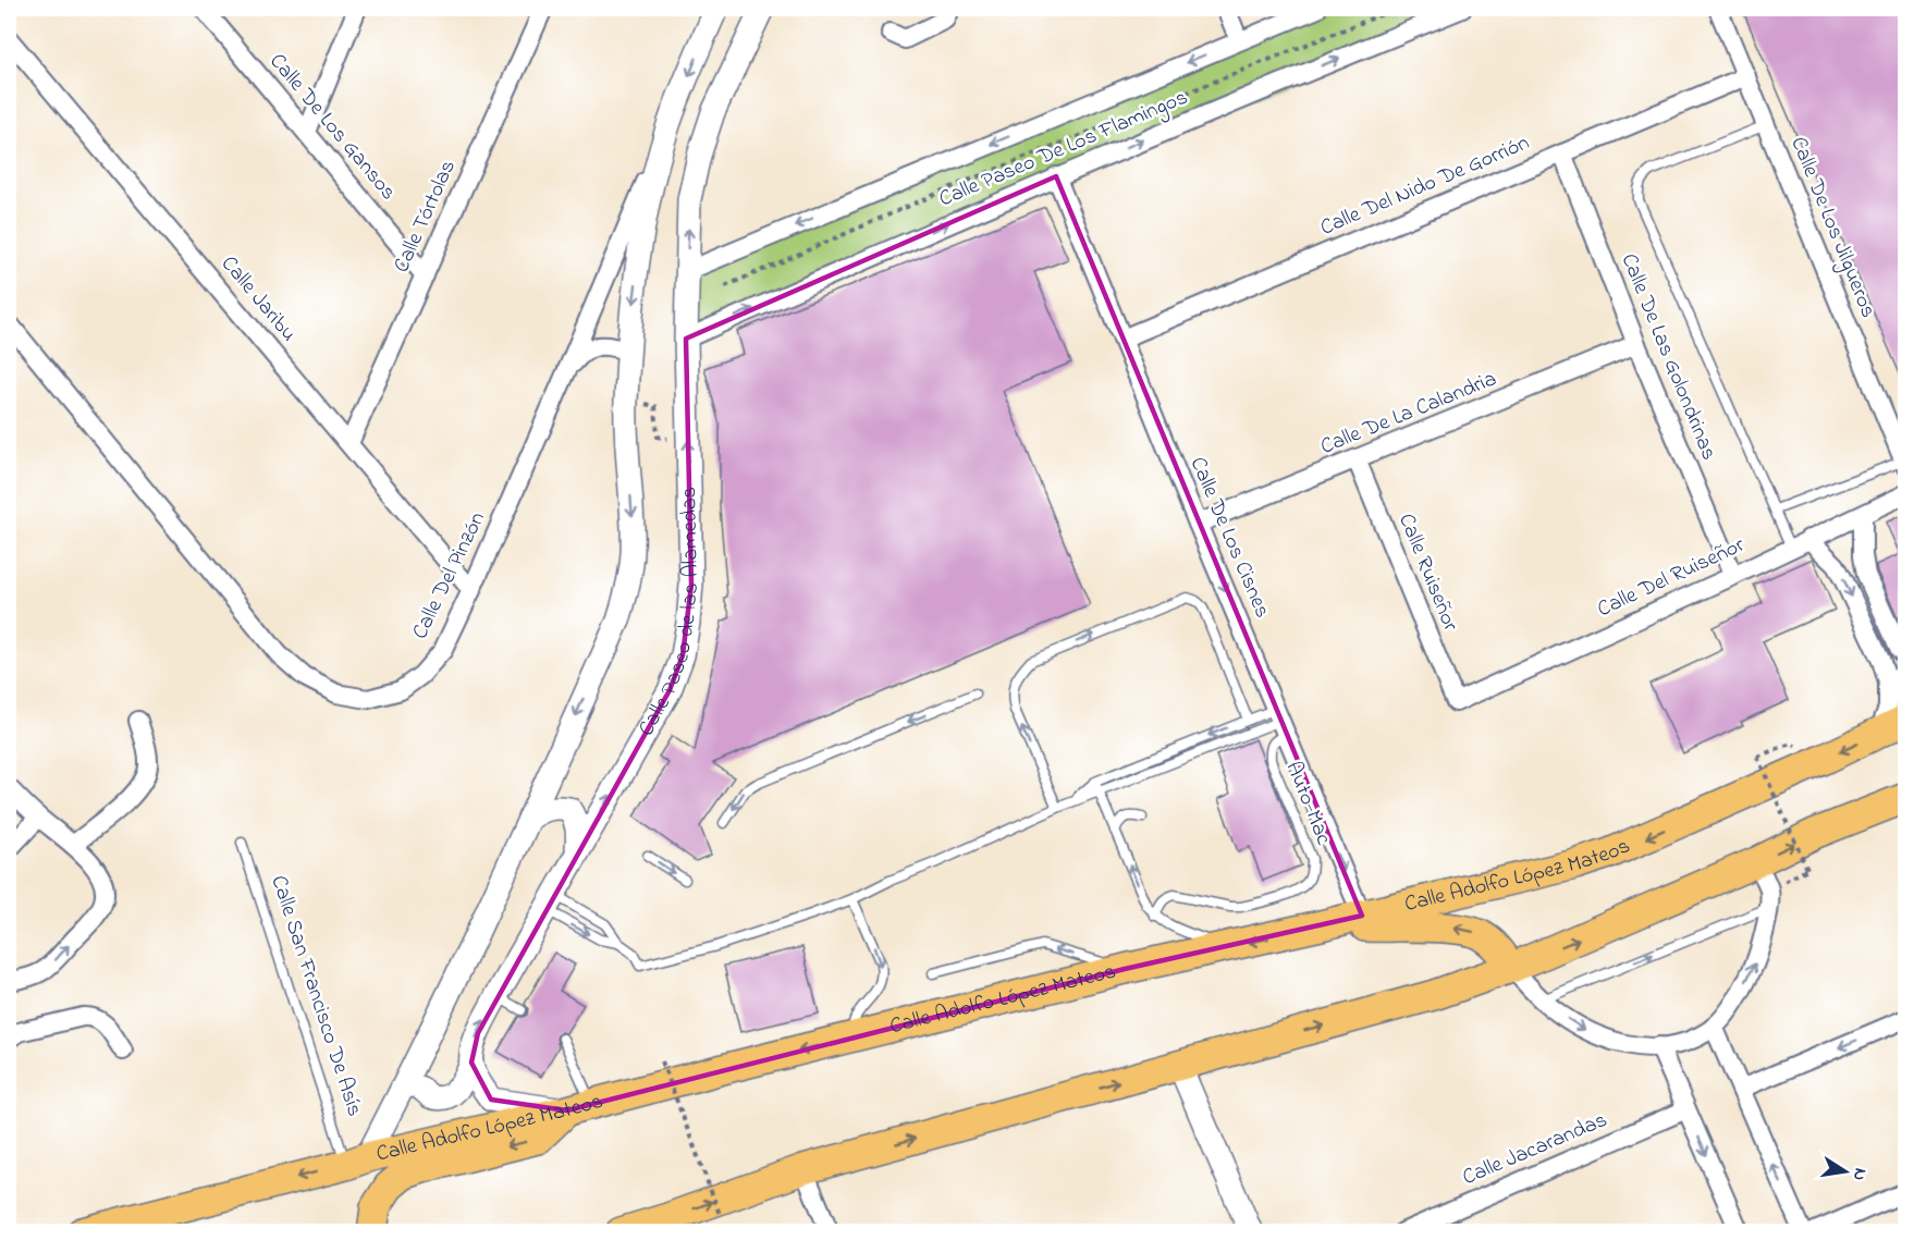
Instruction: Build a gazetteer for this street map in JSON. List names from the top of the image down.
{
  "streets": {
    "main road": ["Calle Adolfo López Mateos"],
    "street": [
      "Calle De Los Gansos",
      "Calle Paseo De Los Flamingos",
      "Calle Del Nido De Gorrión",
      "Calle Tórtolas",
      "Calle De Los Jilgueros",
      "Calle Jaribu",
      "Calle De Las Golondrinas",
      "Calle De La Calandria",
      "Calle De Los Cisnes",
      "Calle Ruiseñor",
      "Calle Del Pinzón",
      "Calle Del Ruiseñor",
      "Calle Paseo de las Alamedas",
      "Calle Jacarandas"
    ],
    "lane": ["Auto-Mac", "Calle San Francisco De Asís"]
  },
  "crossings": [
    ["Calle De Los Gansos", "Calle Tórtolas"],
    ["Calle Paseo De Los Flamingos", "Calle De Los Cisnes"],
    ["Calle Paseo De Los Flamingos", "Calle Paseo de las Alamedas"],
    ["Calle Del Nido De Gorrión", "Calle De Los Jilgueros"],
    ["Calle Del Nido De Gorrión", "Calle De Las Golondrinas"],
    ["Calle Del Nido De Gorrión", "Calle De Los Cisnes"],
    ["Calle Tórtolas", "Calle Jaribu"],
    ["Calle Jaribu", "Calle Del Pinzón"],
    ["Calle De Las Golondrinas", "Calle De La Calandria"],
    ["Calle De Las Golondrinas", "Calle Del Ruiseñor"],
    ["Calle De La Calandria", "Calle De Los Cisnes"],
    ["Calle De La Calandria", "Calle Ruiseñor"],
    ["Calle De Los Cisnes", "Auto-Mac"],
    ["Calle De Los Cisnes", "Calle Adolfo López Mateos"],
    ["Calle Ruiseñor", "Calle Del Ruiseñor"],
    ["Calle Del Pinzón", "Calle Paseo de las Alamedas"],
    ["Calle Paseo de las Alamedas", "Calle Adolfo López Mateos"],
    ["Calle Paseo de las Alamedas", "Calle San Francisco De Asís"],
    ["Calle Adolfo López Mateos", "Calle San Francisco De Asís"]
  ],
  "one_way": ["Calle De Los Cisnes"],
  "north": "right"
}
